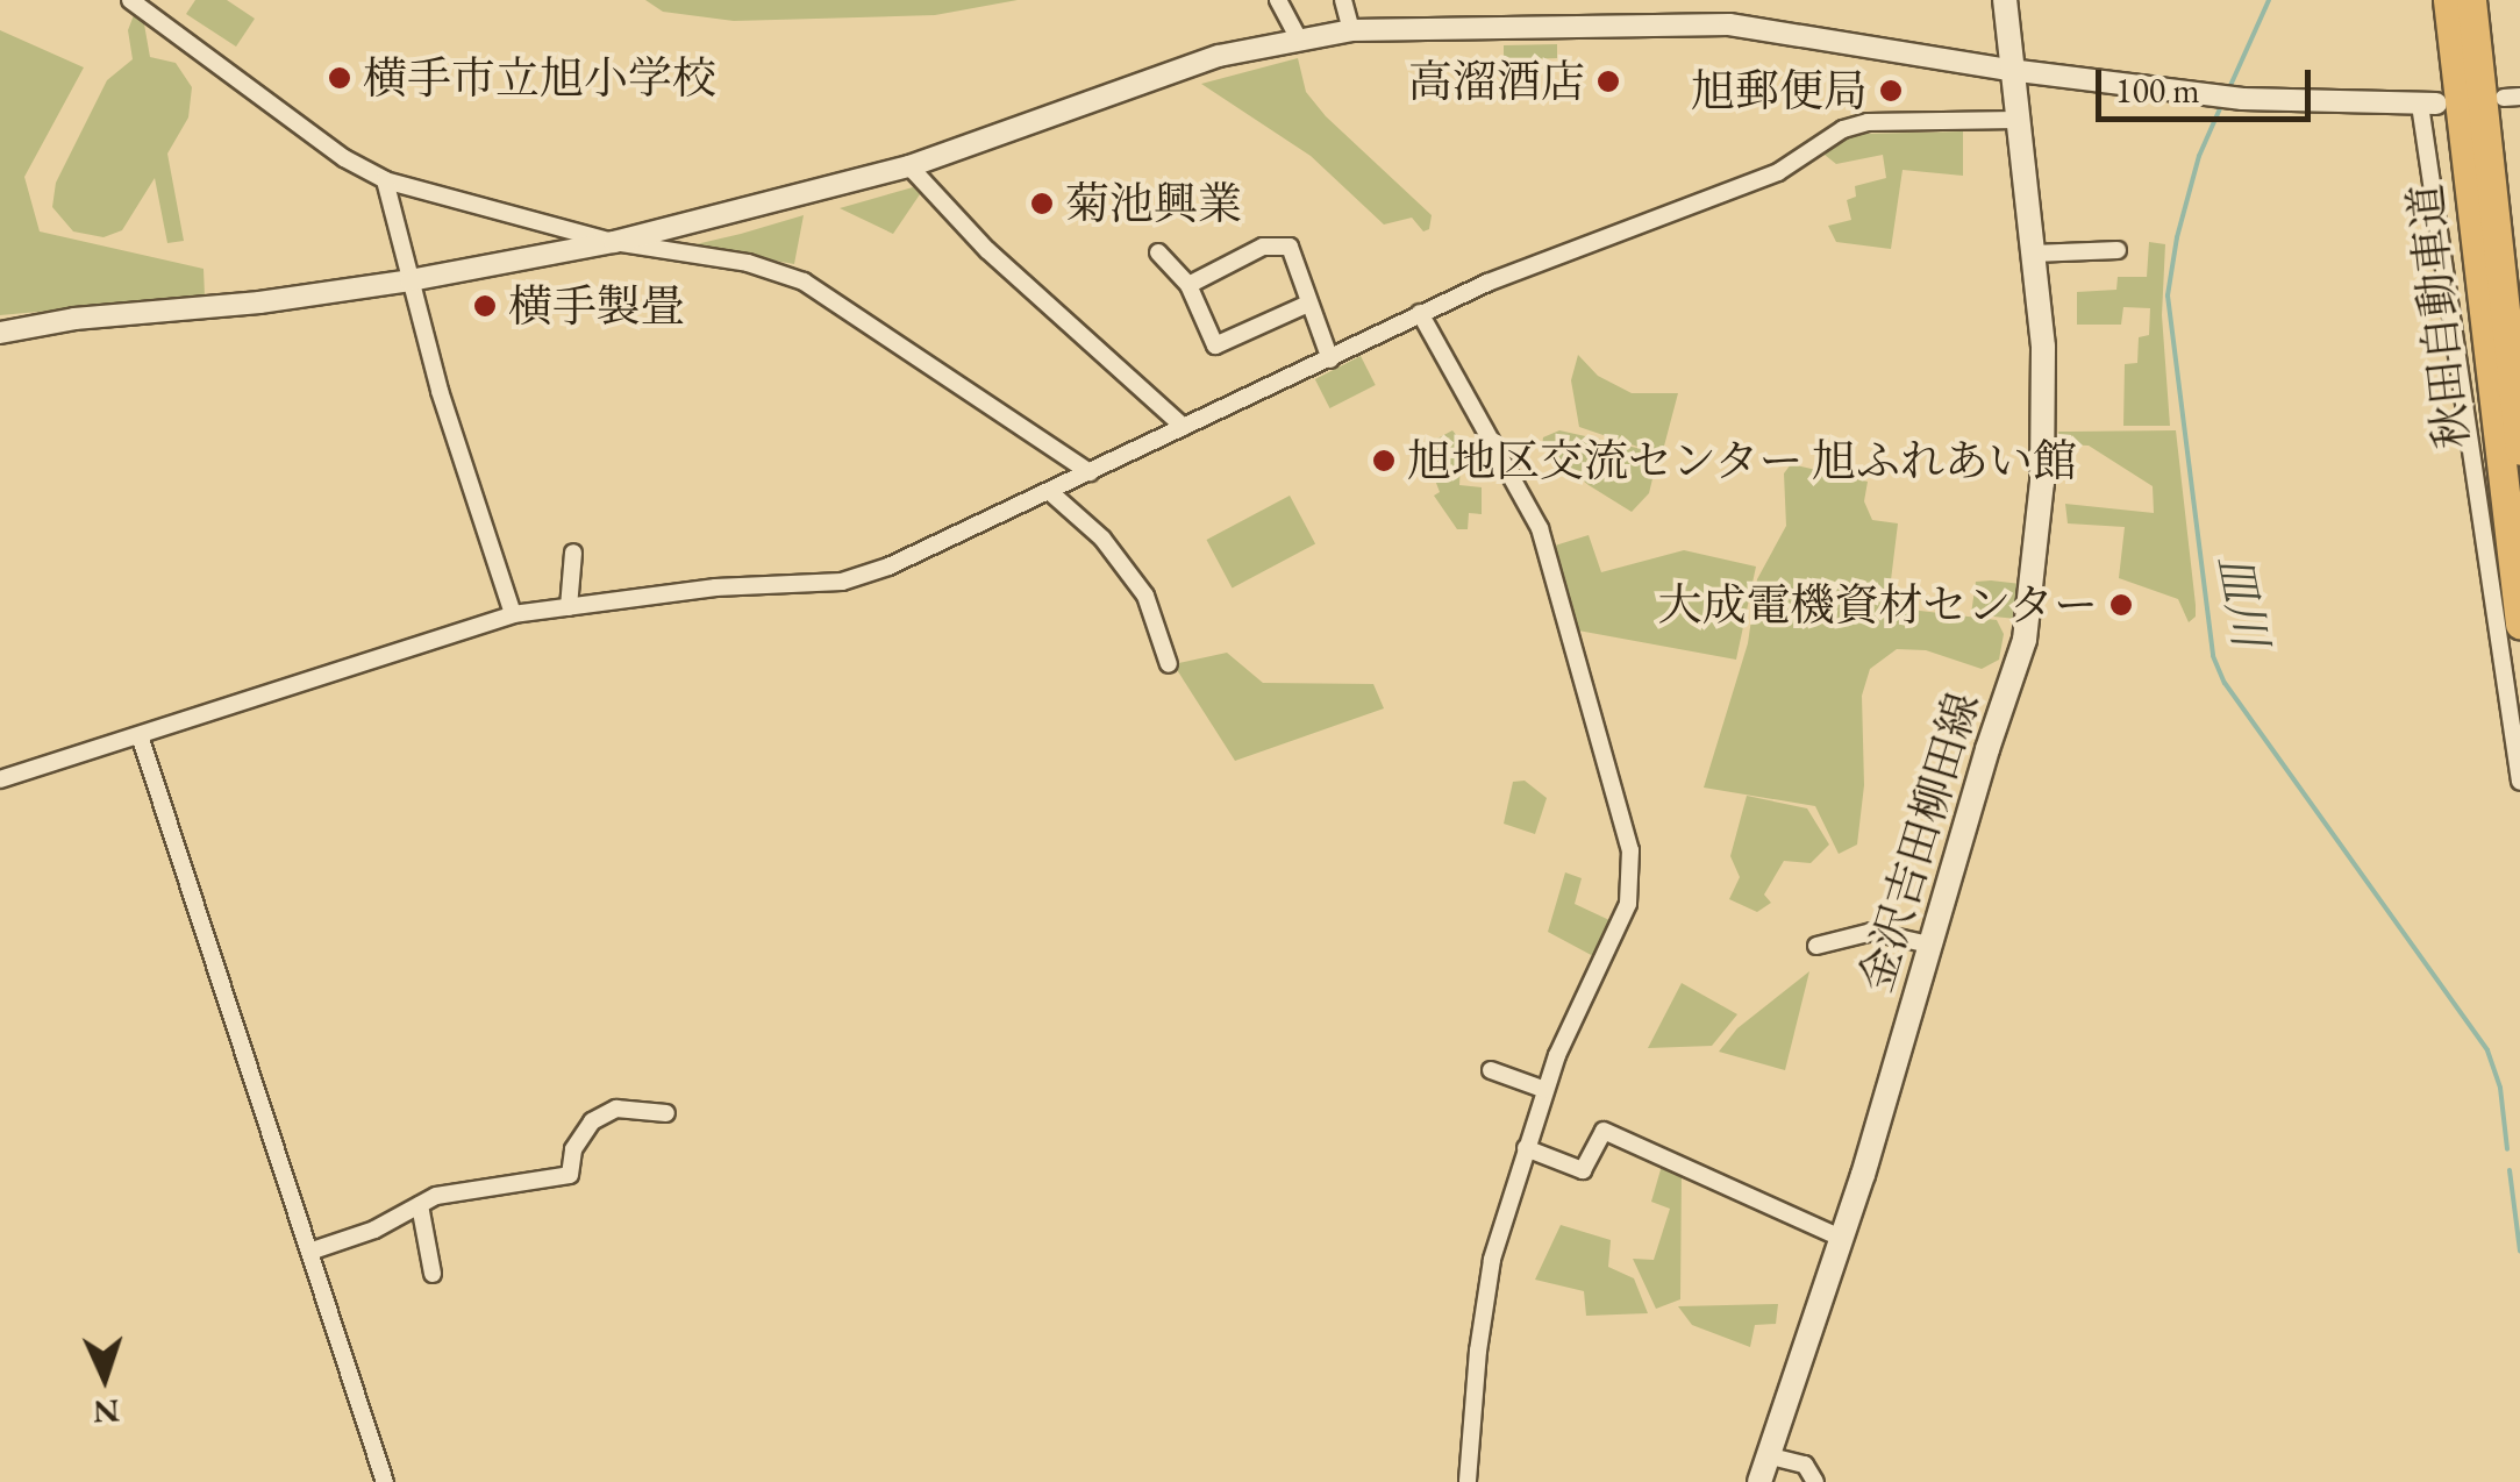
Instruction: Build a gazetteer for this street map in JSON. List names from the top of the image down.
{
  "streets": {
    "highway": ["秋田自動車道"],
    "main road": ["金沢吉田柳田線"]
  },
  "water": ["皿川"],
  "places": [
    "横手市立旭小学校",
    "高溜酒店",
    "旭郵便局",
    "菊池興業",
    "横手製畳",
    "旭地区交流センター 旭ふれあい館",
    "大成電機資材センター"
  ],
  "scale_bar": "100 m",
  "north": "bottom"
}
